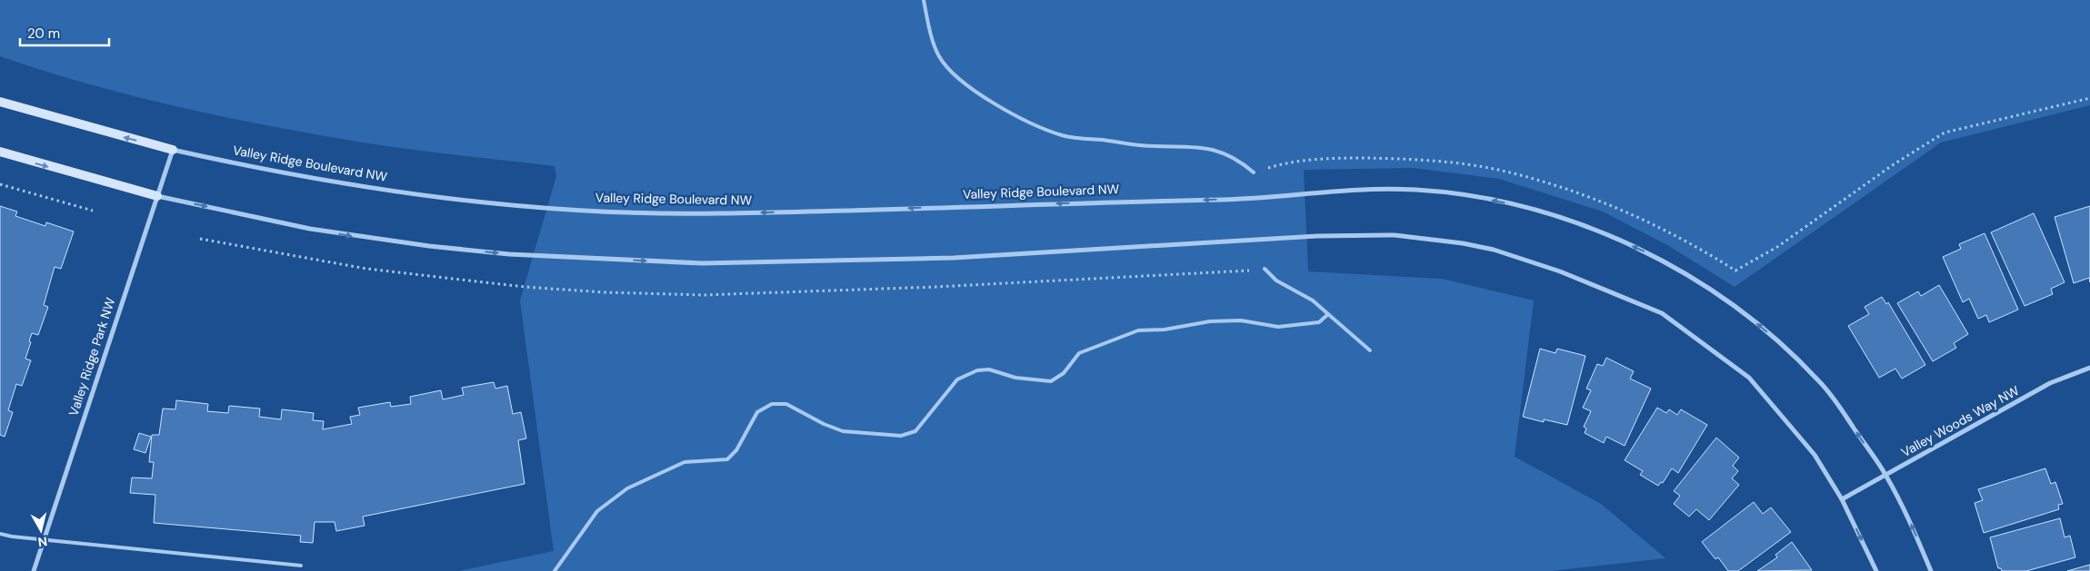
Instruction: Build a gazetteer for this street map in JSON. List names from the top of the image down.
{
  "streets": {
    "street": ["Valley Ridge Boulevard NW", "Valley Ridge Park NW", "Valley Woods Way NW"]
  },
  "crossings": [
    ["Valley Ridge Boulevard NW", "Valley Ridge Park NW"],
    ["Valley Ridge Boulevard NW", "Valley Woods Way NW"]
  ],
  "one_way": ["Valley Ridge Boulevard NW"],
  "scale_bar": "20 m",
  "north": "bottom"
}
